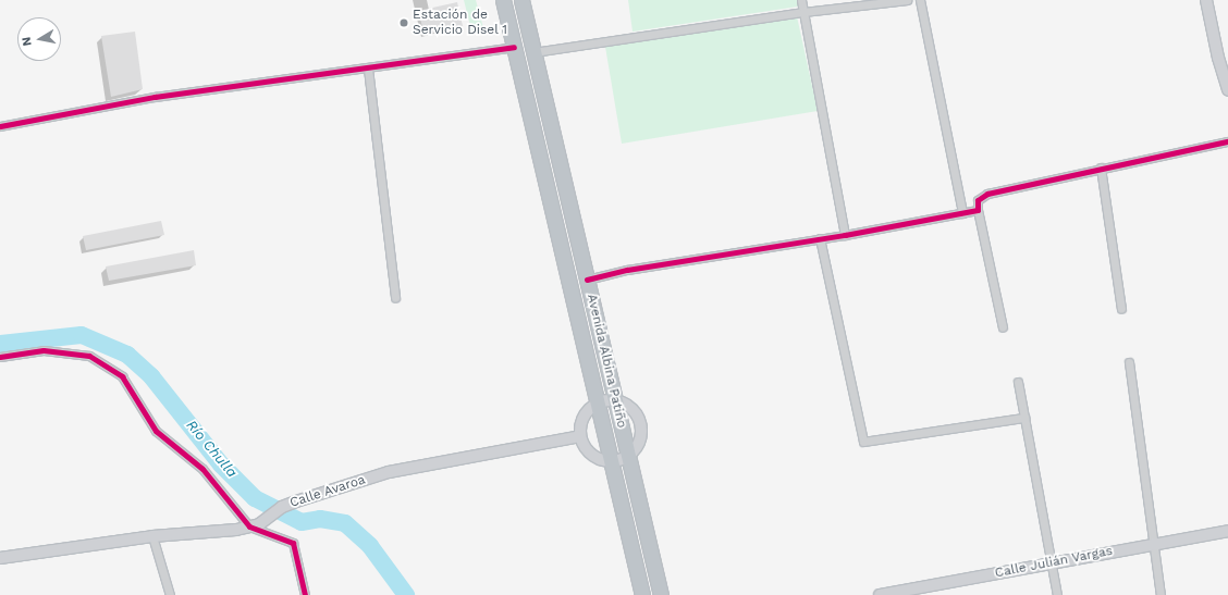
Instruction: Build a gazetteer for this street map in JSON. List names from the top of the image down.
{
  "streets": {
    "highway": ["Avenida Albina Patiño"],
    "main road": ["Calle Avaroa", "Calle Julián Vargas"]
  },
  "water": ["Río Chulla"],
  "places": ["Estación de Servicio Disel 1"],
  "north": "left"
}
